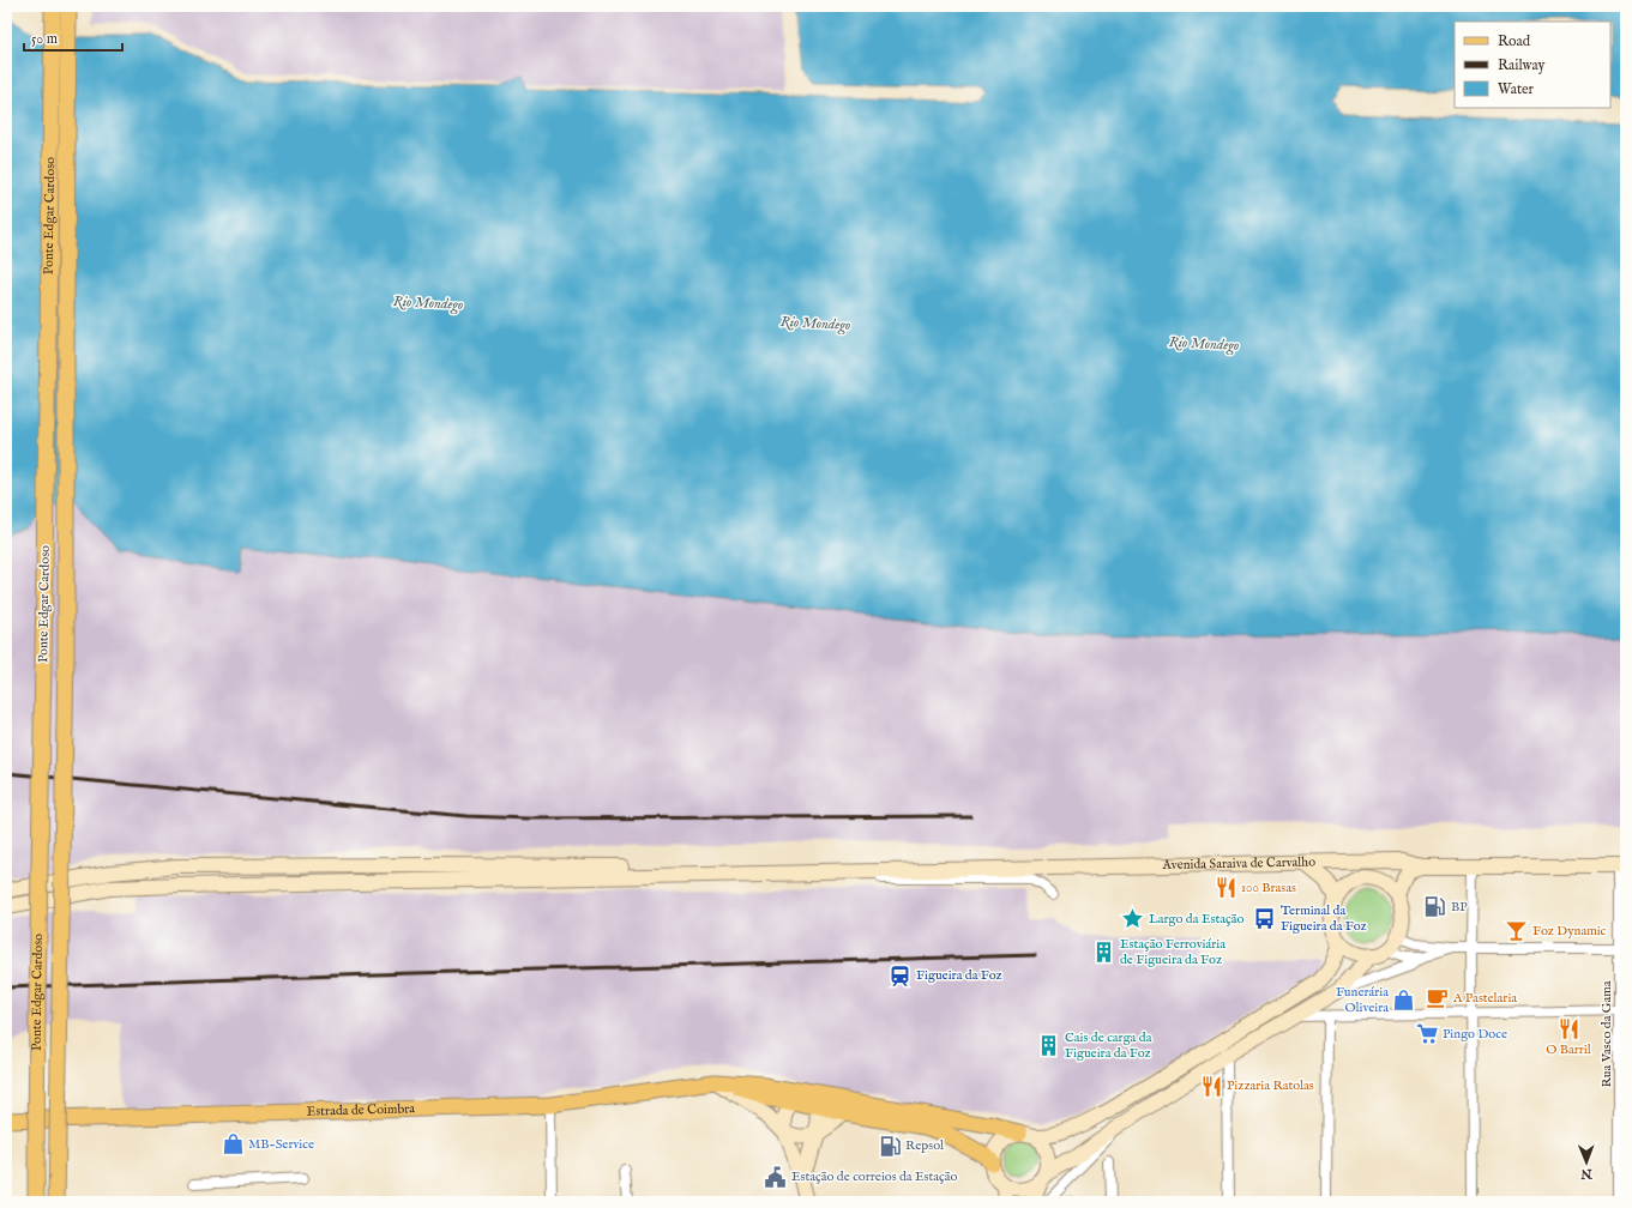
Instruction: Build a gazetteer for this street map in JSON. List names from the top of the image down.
{
  "streets": {
    "main road": ["Ponte Edgar Cardoso", "Avenida Saraiva de Carvalho", "Estrada de Coimbra"],
    "street": ["Rua Vasco da Gama"]
  },
  "crossings": [
    ["Avenida Saraiva de Carvalho", "Rua Vasco da Gama"]
  ],
  "water": ["Rio Mondego"],
  "places": {
    "restaurant": ["100 Brasas", "O Barril", "Pizzaria Ratolas"],
    "fuel station": ["BP", "Repsol"],
    "bus stop": ["Terminal da Figueira da Foz"],
    "place": ["Largo da Estação"],
    "bar": ["Foz Dynamic"],
    "building": ["Estação Ferroviária de Figueira da Foz", "Cais de carga da Figueira da Foz"],
    "station": ["Figueira da Foz"],
    "cafe": ["A Pastelaria"],
    "shop": ["Funerária Oliveira", "MB-Service"],
    "supermarket": ["Pingo Doce"],
    "public building": ["Estação de correios da Estação"]
  },
  "legend": ["Road", "Railway", "Water"],
  "scale_bar": "50 m",
  "north": "bottom"
}
